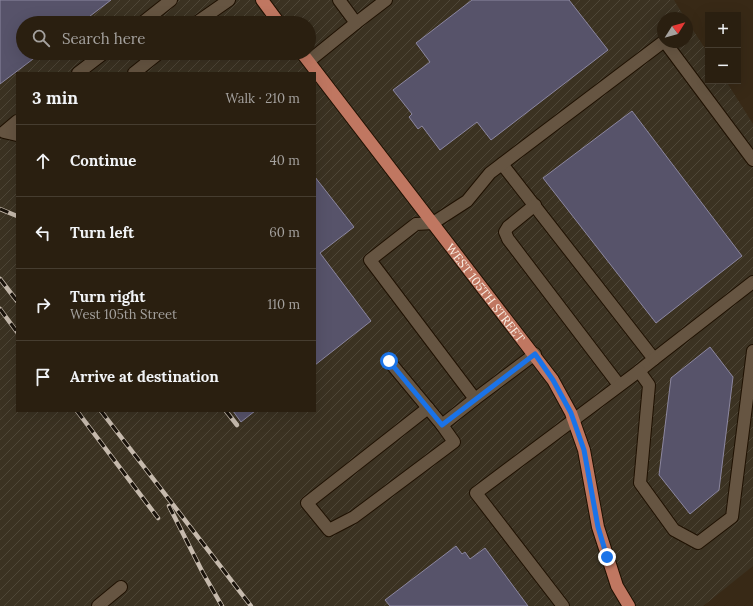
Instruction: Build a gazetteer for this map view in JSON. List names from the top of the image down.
{
  "streets": {
    "main road": ["WEST 105TH STREET"]
  },
  "north": "top right",
  "page": {
    "map_buttons": ["+", "−"],
    "search": "Search here",
    "heading": ["3 min", "Walk · 210 m"],
    "list": [
      ["Continue", "40 m"],
      ["Turn left", "60 m"],
      ["Turn right", "West 105th Street", "110 m"],
      "Arrive at destination"
    ]
  }
}
